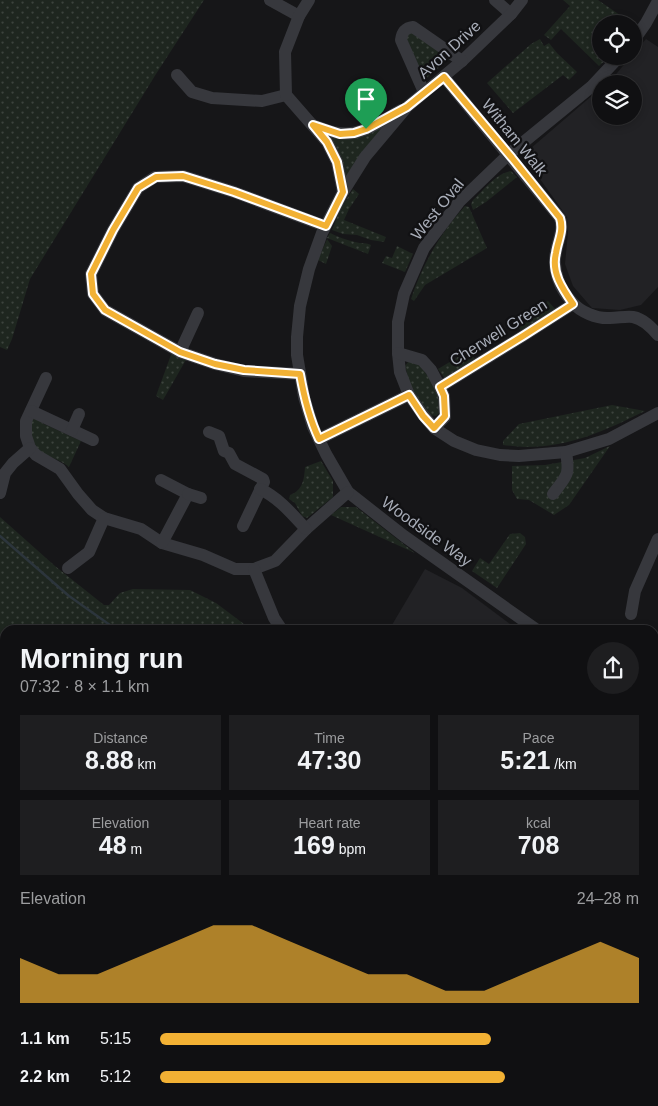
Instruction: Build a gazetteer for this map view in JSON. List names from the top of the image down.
{
  "streets": {
    "street": [
      "Avon Drive",
      "Witham Walk",
      "West Oval",
      "Cherwell Green",
      "Woodside Way"
    ]
  },
  "crossings": [
    ["Avon Drive", "Witham Walk"],
    ["Avon Drive", "Woodside Way"],
    ["Witham Walk", "West Oval"],
    ["Witham Walk", "Cherwell Green"]
  ],
  "page": {
    "heading": ["Morning run", "07:32 · 8 × 1.1 km"],
    "stats": [
      ["Distance", "8.88 km"],
      ["Time", "47:30"],
      ["Pace", "5:21 /km"],
      ["Elevation", "48 m"],
      ["Heart rate", "169 bpm"],
      ["kcal", "708"]
    ],
    "chart": ["Elevation", "24–28 m"],
    "list": [
      {
        "name": "1.1 km",
        "note": "5:15"
      },
      {
        "name": "2.2 km",
        "note": "5:12"
      }
    ]
  }
}
